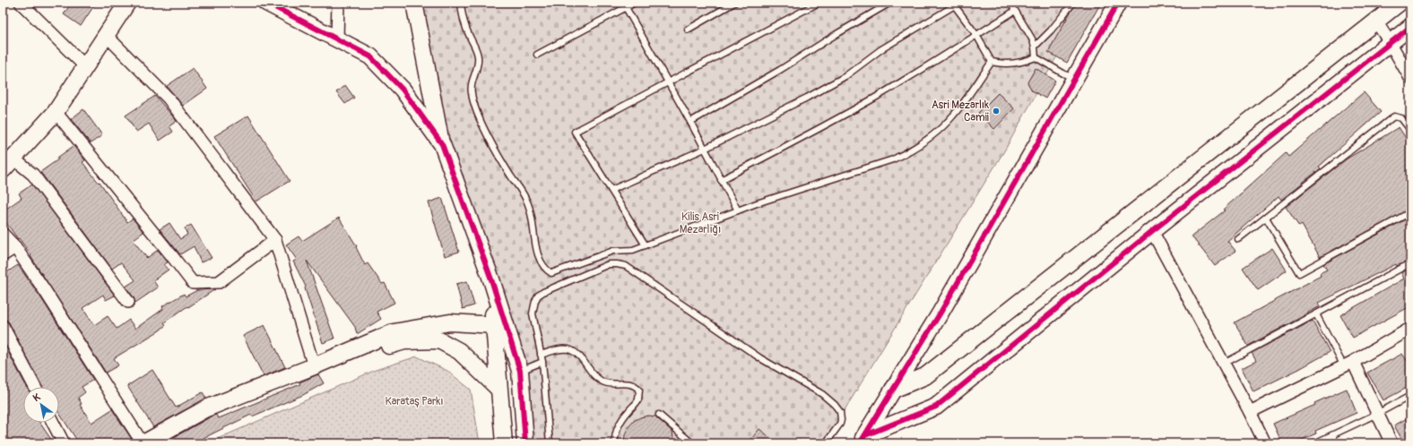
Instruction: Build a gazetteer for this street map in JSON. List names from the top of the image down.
{
  "parks": ["Kilis Asri Mezarlığı", "Karataş Parkı"],
  "places": ["Asri Mezarlık Camii"],
  "north": "top left"
}
